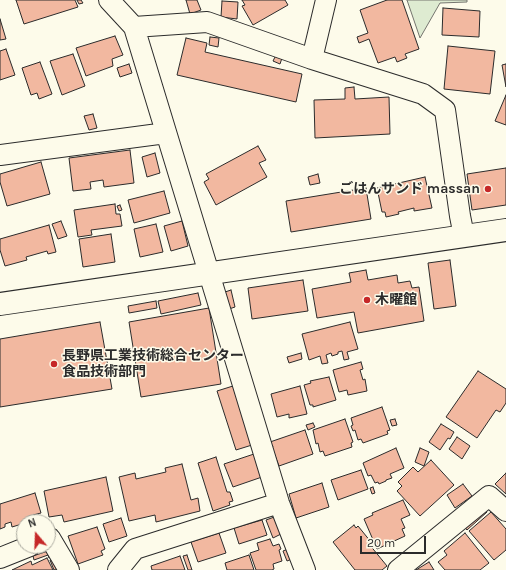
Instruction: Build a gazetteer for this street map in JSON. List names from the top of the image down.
{
  "places": ["ごはんサンド massan", "木曜館", "長野県工業技術総合センター 食品技術部門"],
  "scale_bar": "20 m",
  "north": "top"
}
